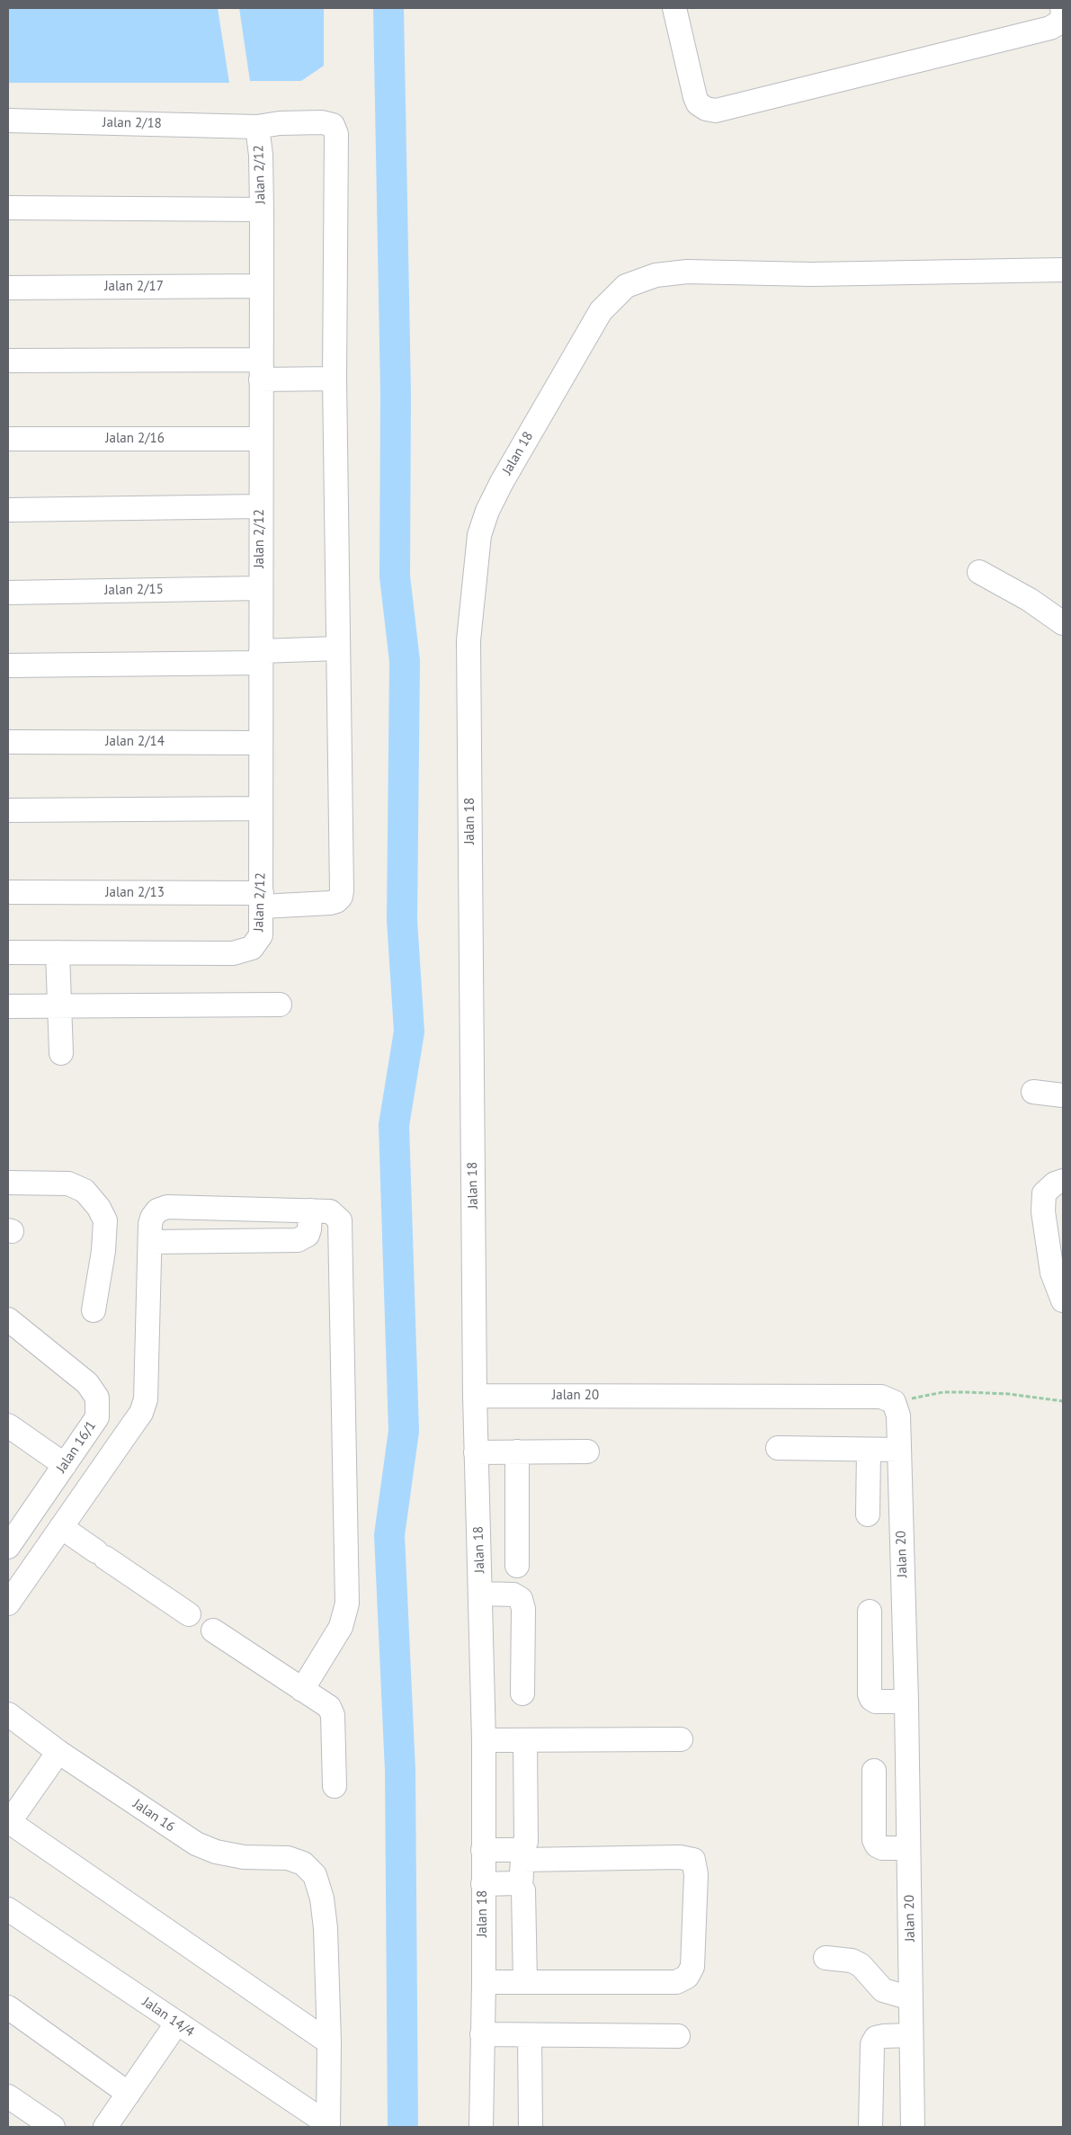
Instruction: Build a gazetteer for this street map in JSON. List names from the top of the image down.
{
  "streets": {
    "street": [
      "Jalan 2/18",
      "Jalan 2/12",
      "Jalan 2/17",
      "Jalan 2/16",
      "Jalan 18",
      "Jalan 2/15",
      "Jalan 2/14",
      "Jalan 2/13",
      "Jalan 20",
      "Jalan 16/1",
      "Jalan 16",
      "Jalan 14/4"
    ]
  },
  "crossings": [
    ["Jalan 2/18", "Jalan 2/12"],
    ["Jalan 2/12", "Jalan 2/17"],
    ["Jalan 2/12", "Jalan 2/16"],
    ["Jalan 2/12", "Jalan 2/15"],
    ["Jalan 2/12", "Jalan 2/14"],
    ["Jalan 2/12", "Jalan 2/13"],
    ["Jalan 18", "Jalan 20"]
  ]
}
